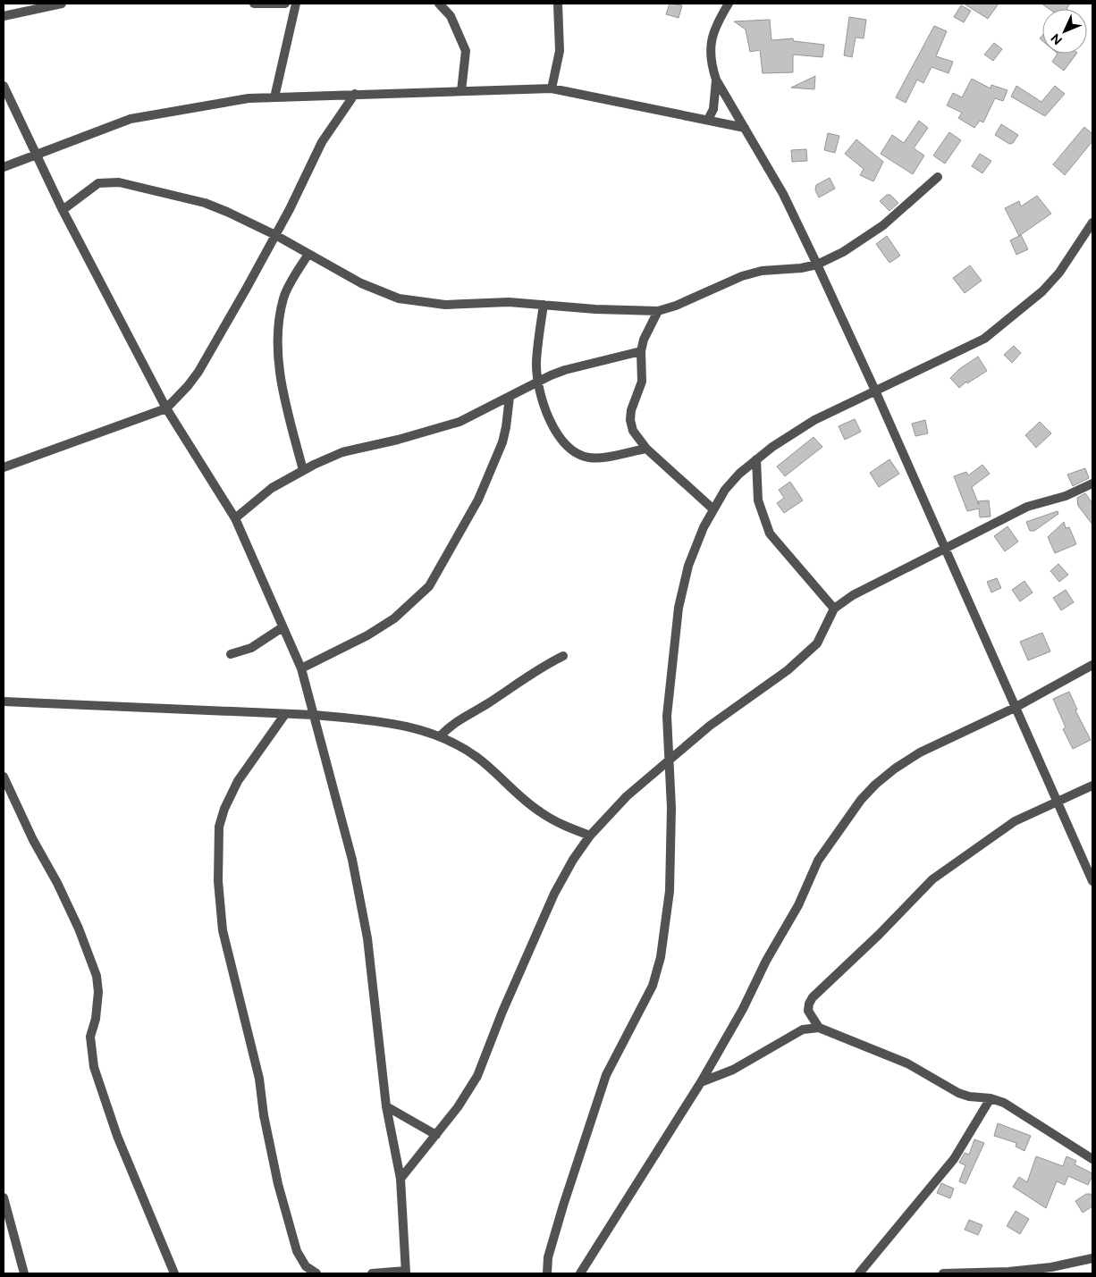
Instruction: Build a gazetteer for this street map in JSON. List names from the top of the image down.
{
  "north": "bottom left"
}
